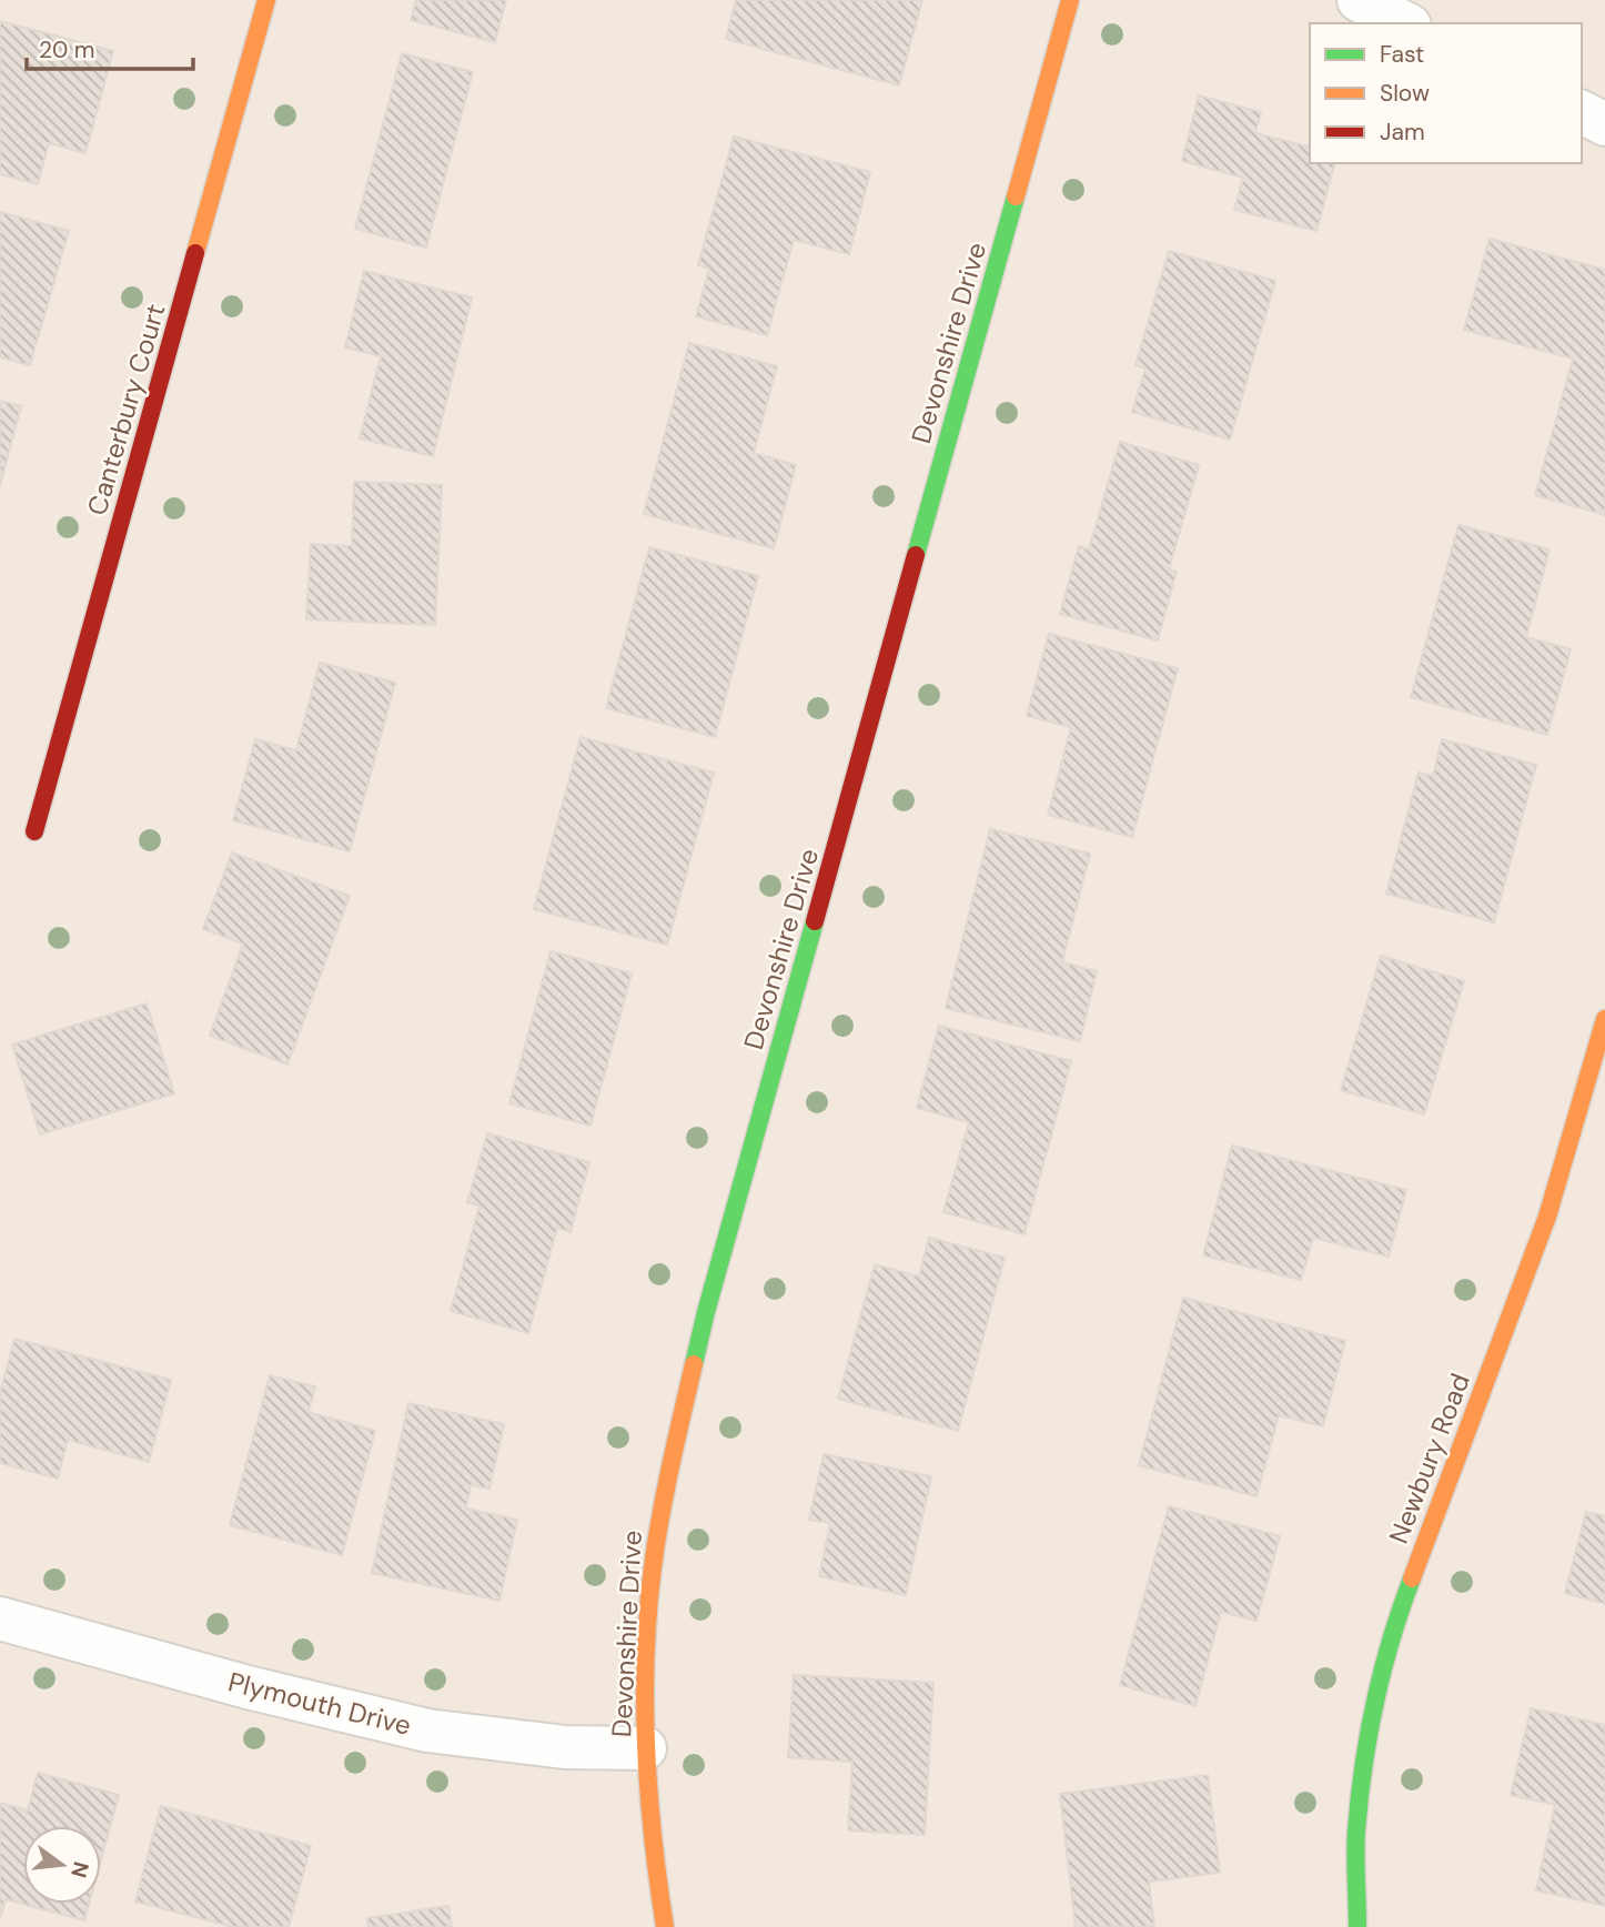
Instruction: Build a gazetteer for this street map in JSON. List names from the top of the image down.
{
  "streets": {
    "street": [
      "Devonshire Drive",
      "Canterbury Court",
      "Newbury Road",
      "Plymouth Drive"
    ]
  },
  "crossings": [
    ["Devonshire Drive", "Plymouth Drive"]
  ],
  "legend": ["Fast", "Slow", "Jam"],
  "scale_bar": "20 m",
  "north": "right"
}
